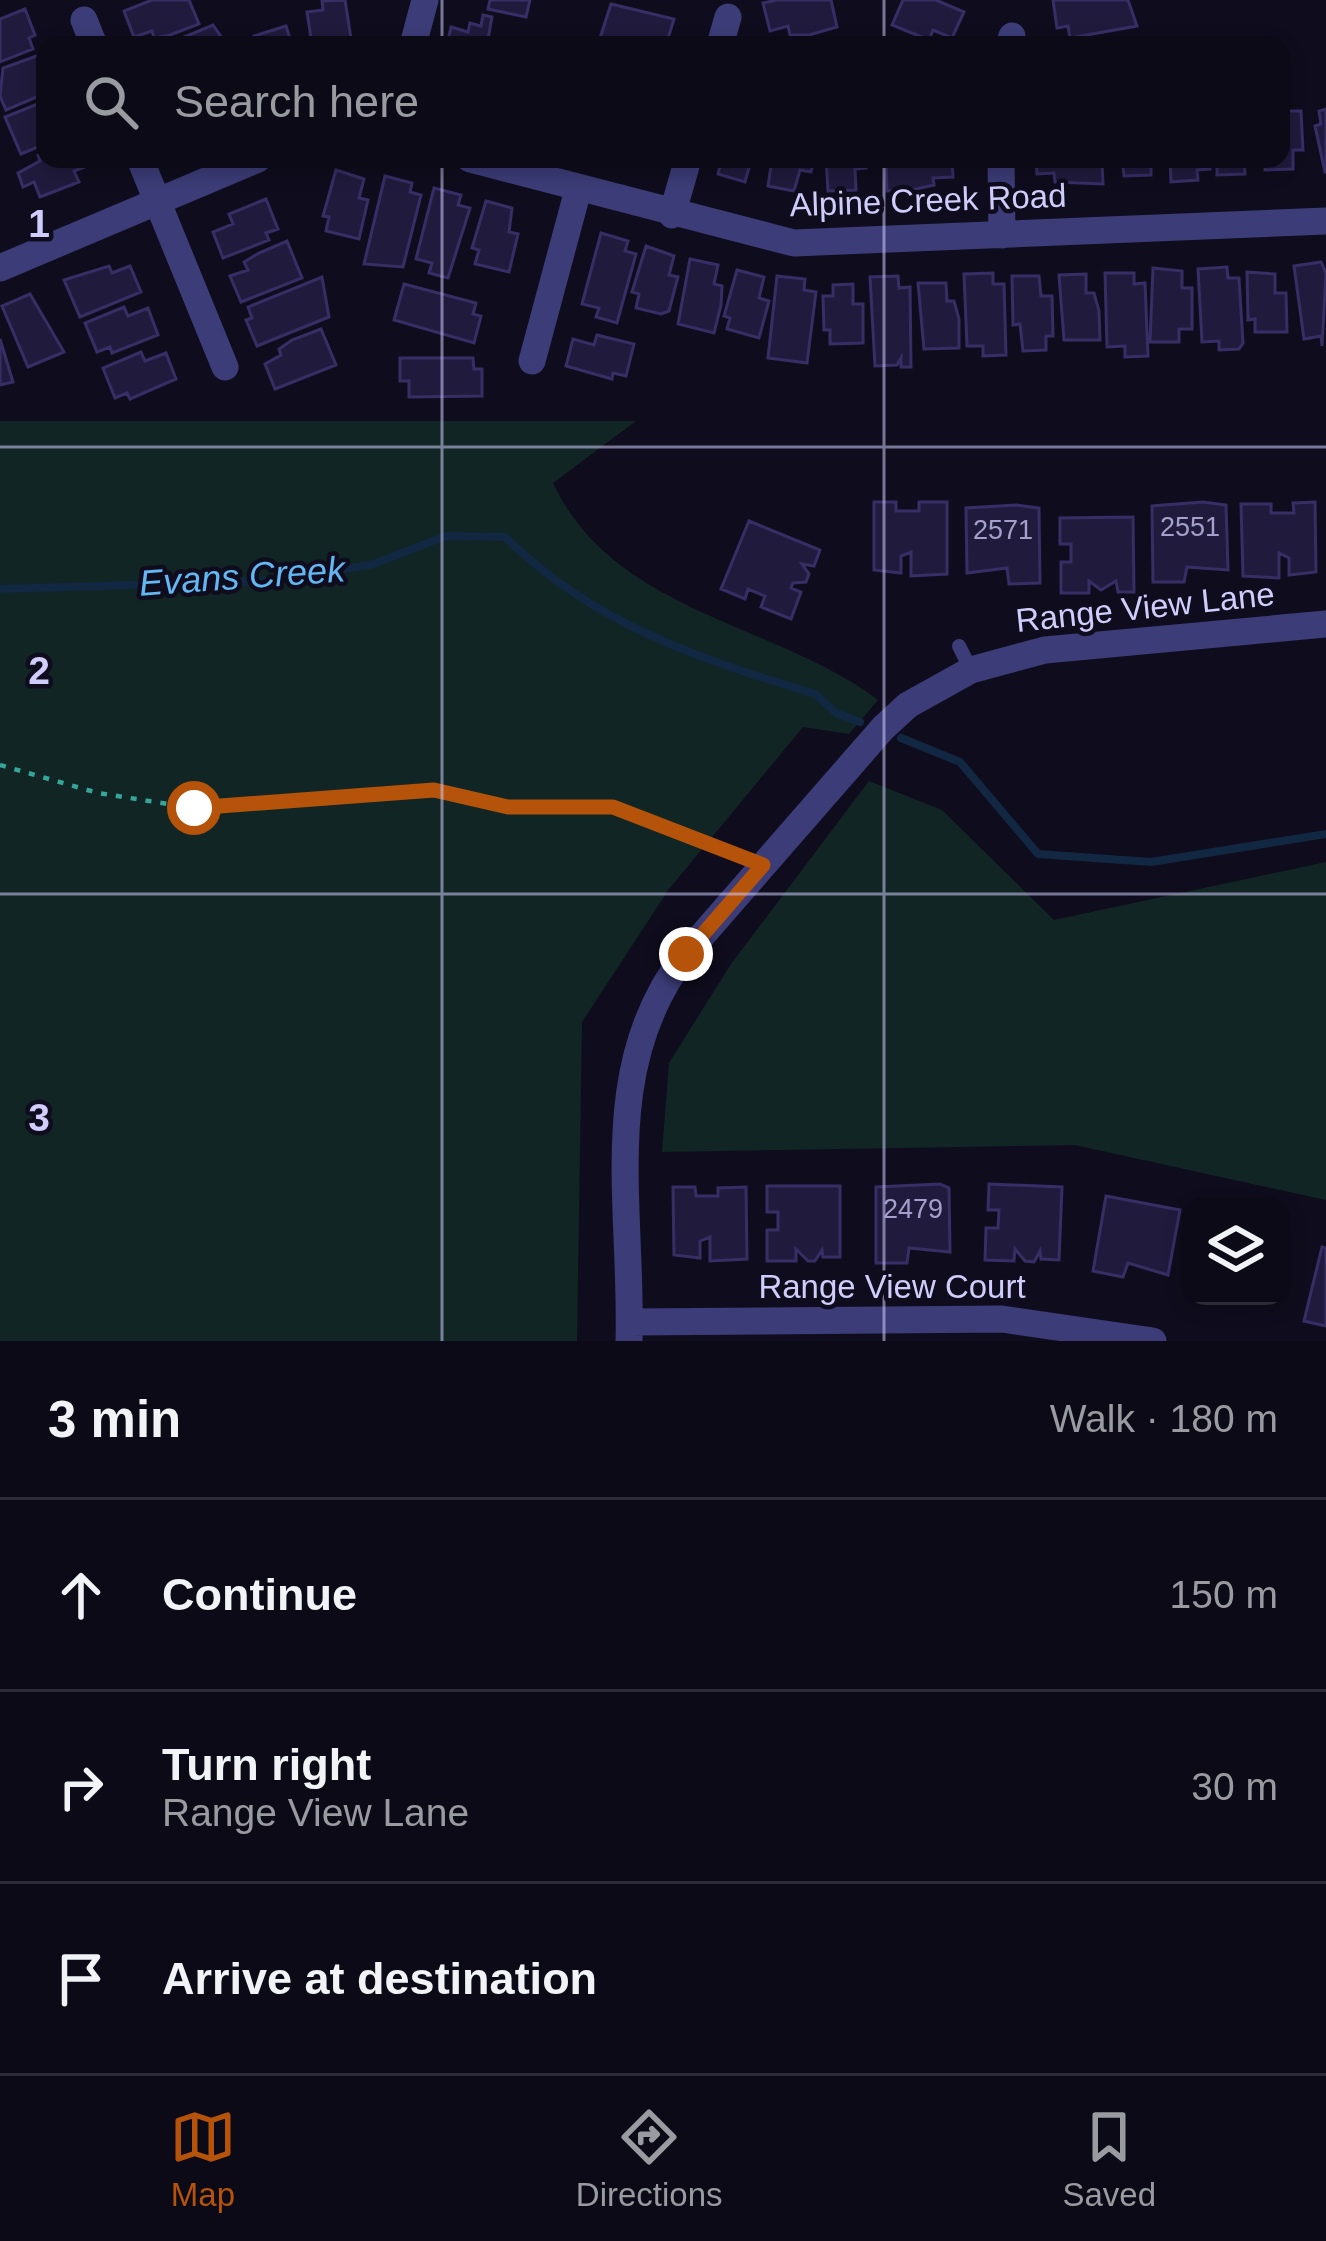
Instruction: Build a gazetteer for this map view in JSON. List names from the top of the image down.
{
  "streets": {
    "street": ["Alpine Creek Road", "Range View Lane", "Range View Court"]
  },
  "crossings": [
    ["Range View Lane", "Range View Court"]
  ],
  "water": ["Evans Creek"],
  "house_numbers": ["2551", "2571", "2479"],
  "page": {
    "search": "Search here",
    "heading": ["3 min", "Walk · 180 m"],
    "list": [
      ["Continue", "150 m"],
      ["Turn right", "Range View Lane", "30 m"],
      "Arrive at destination"
    ],
    "nav": ["Map", "Directions", "Saved"]
  },
  "grid": {
    "rows": ["1", "2", "3"]
  }
}
